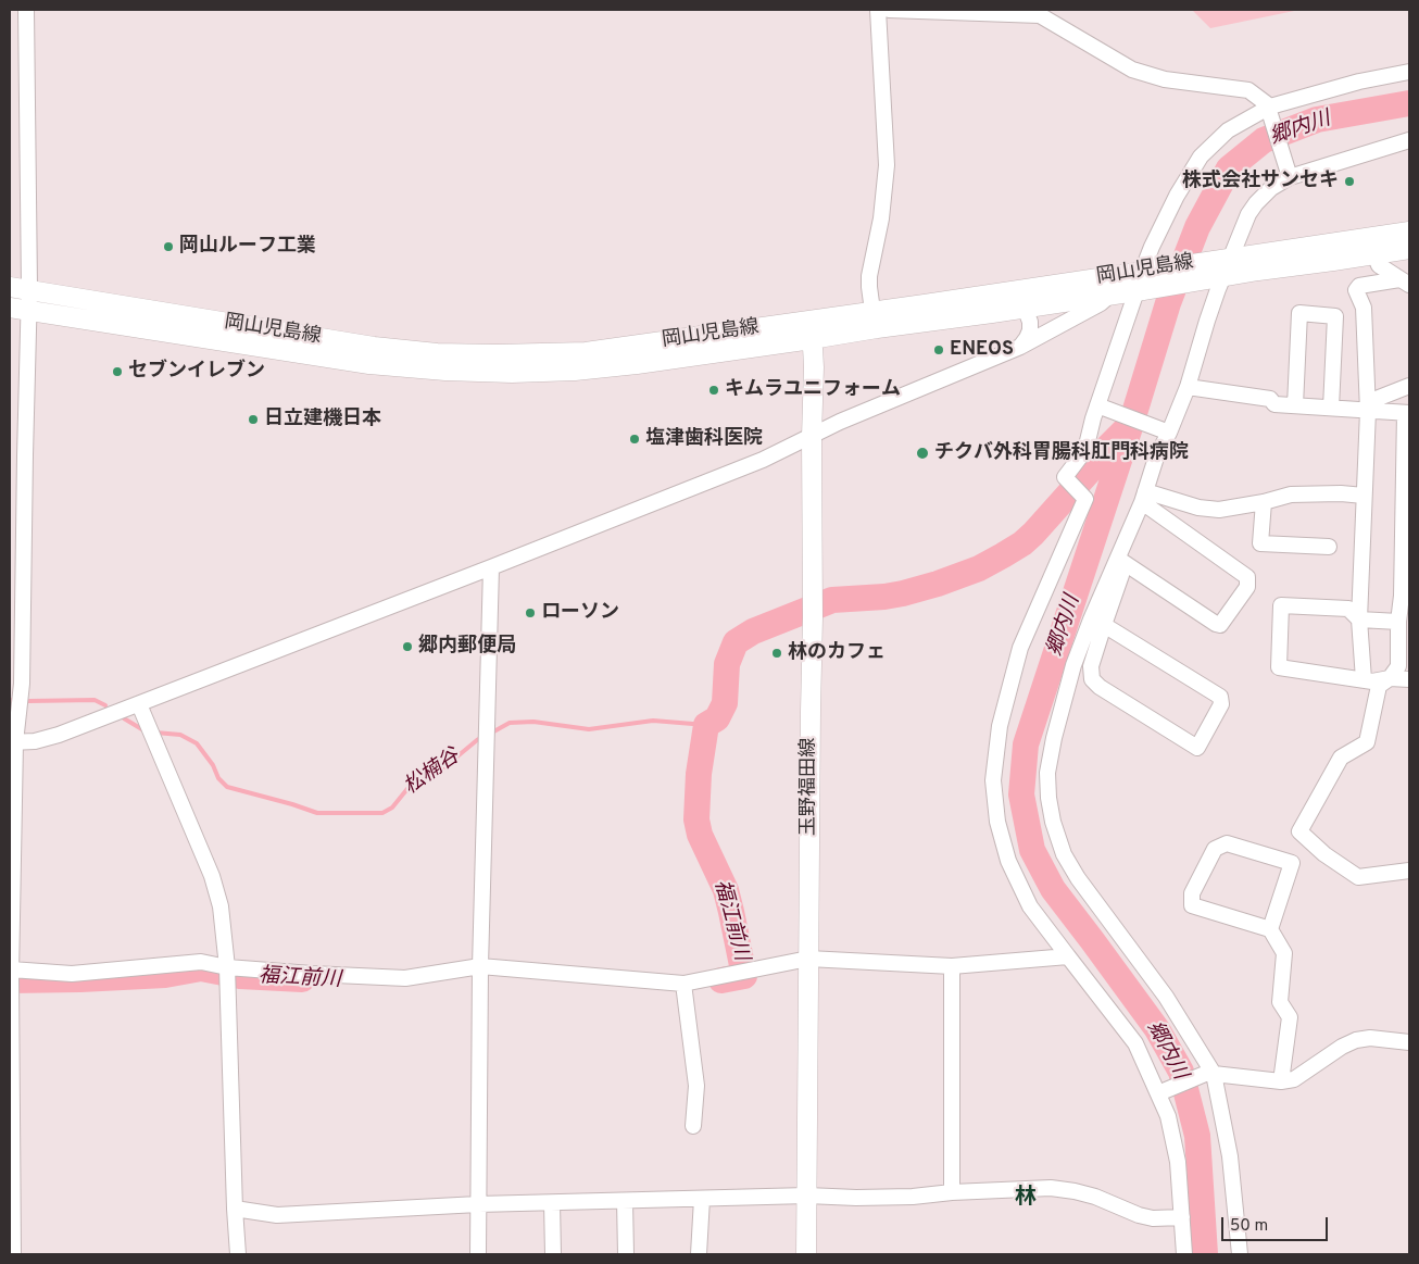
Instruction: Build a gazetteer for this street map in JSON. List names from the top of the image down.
{
  "streets": {
    "main road": ["岡山児島線", "玉野福田線"]
  },
  "crossings": [
    ["岡山児島線", "玉野福田線"]
  ],
  "districts": ["林"],
  "water": ["郷内川", "松楠谷", "福江前川"],
  "places": [
    "株式会社サンセキ",
    "岡山ルーフ工業",
    "ENEOS",
    "セブンイレブン",
    "キムラユニフォーム",
    "日立建機日本",
    "塩津歯科医院",
    "チクバ外科胃腸科肛門科病院",
    "ローソン",
    "郷内郵便局",
    "林のカフェ"
  ],
  "scale_bar": "50 m"
}
